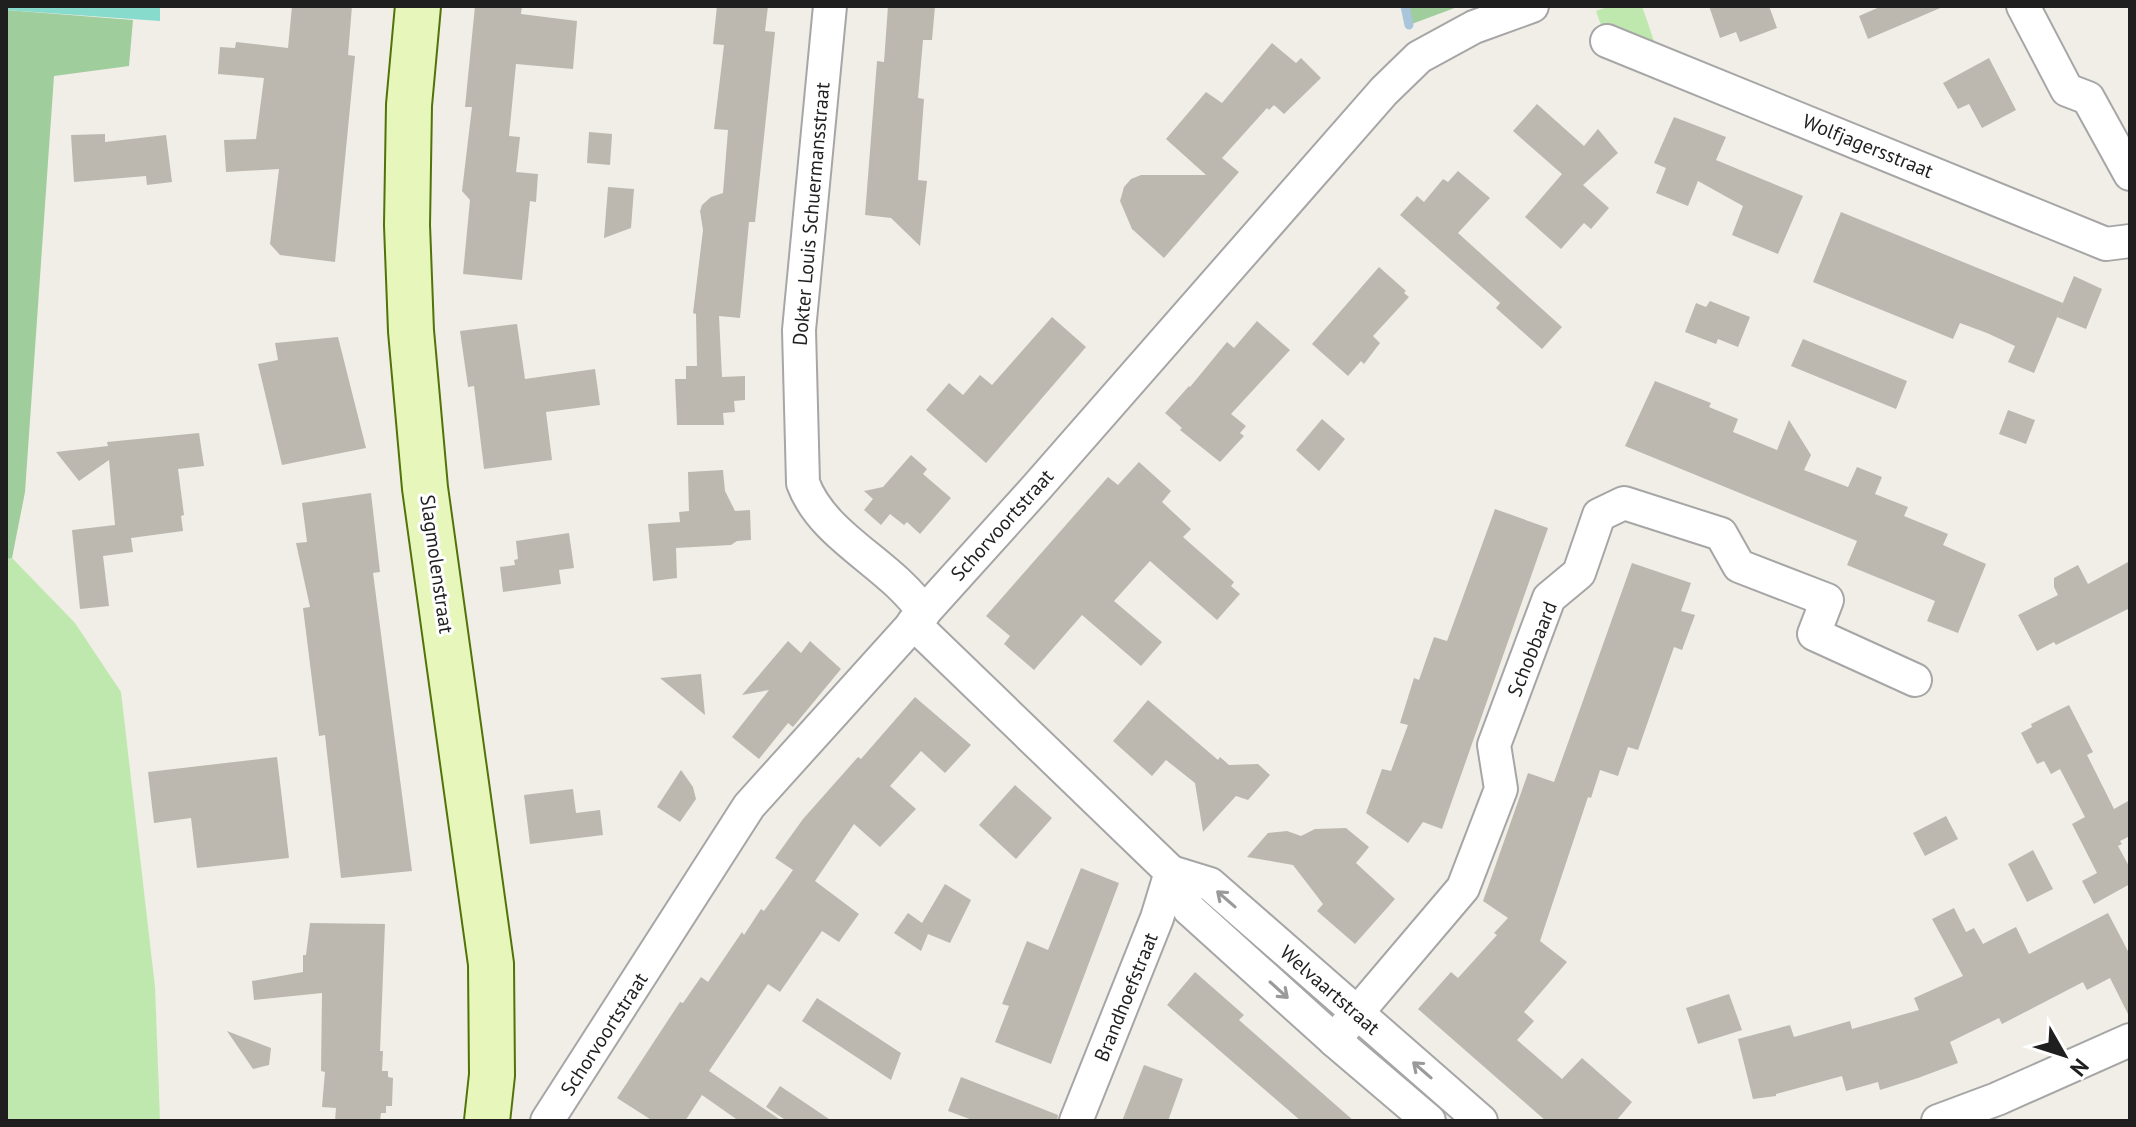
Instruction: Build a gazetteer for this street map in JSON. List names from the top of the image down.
{
  "streets": {
    "street": [
      "Wolfjagersstraat",
      "Dokter Louis Schuermansstraat",
      "Schorvoortstraat",
      "Slagmolenstraat",
      "Schobbaard",
      "Welvaartstraat",
      "Brandhoefstraat"
    ]
  },
  "crossings": [
    ["Dokter Louis Schuermansstraat", "Schorvoortstraat"],
    ["Dokter Louis Schuermansstraat", "Welvaartstraat"],
    ["Schorvoortstraat", "Welvaartstraat"],
    ["Schobbaard", "Welvaartstraat"],
    ["Welvaartstraat", "Brandhoefstraat"]
  ],
  "north": "bottom right"
}
